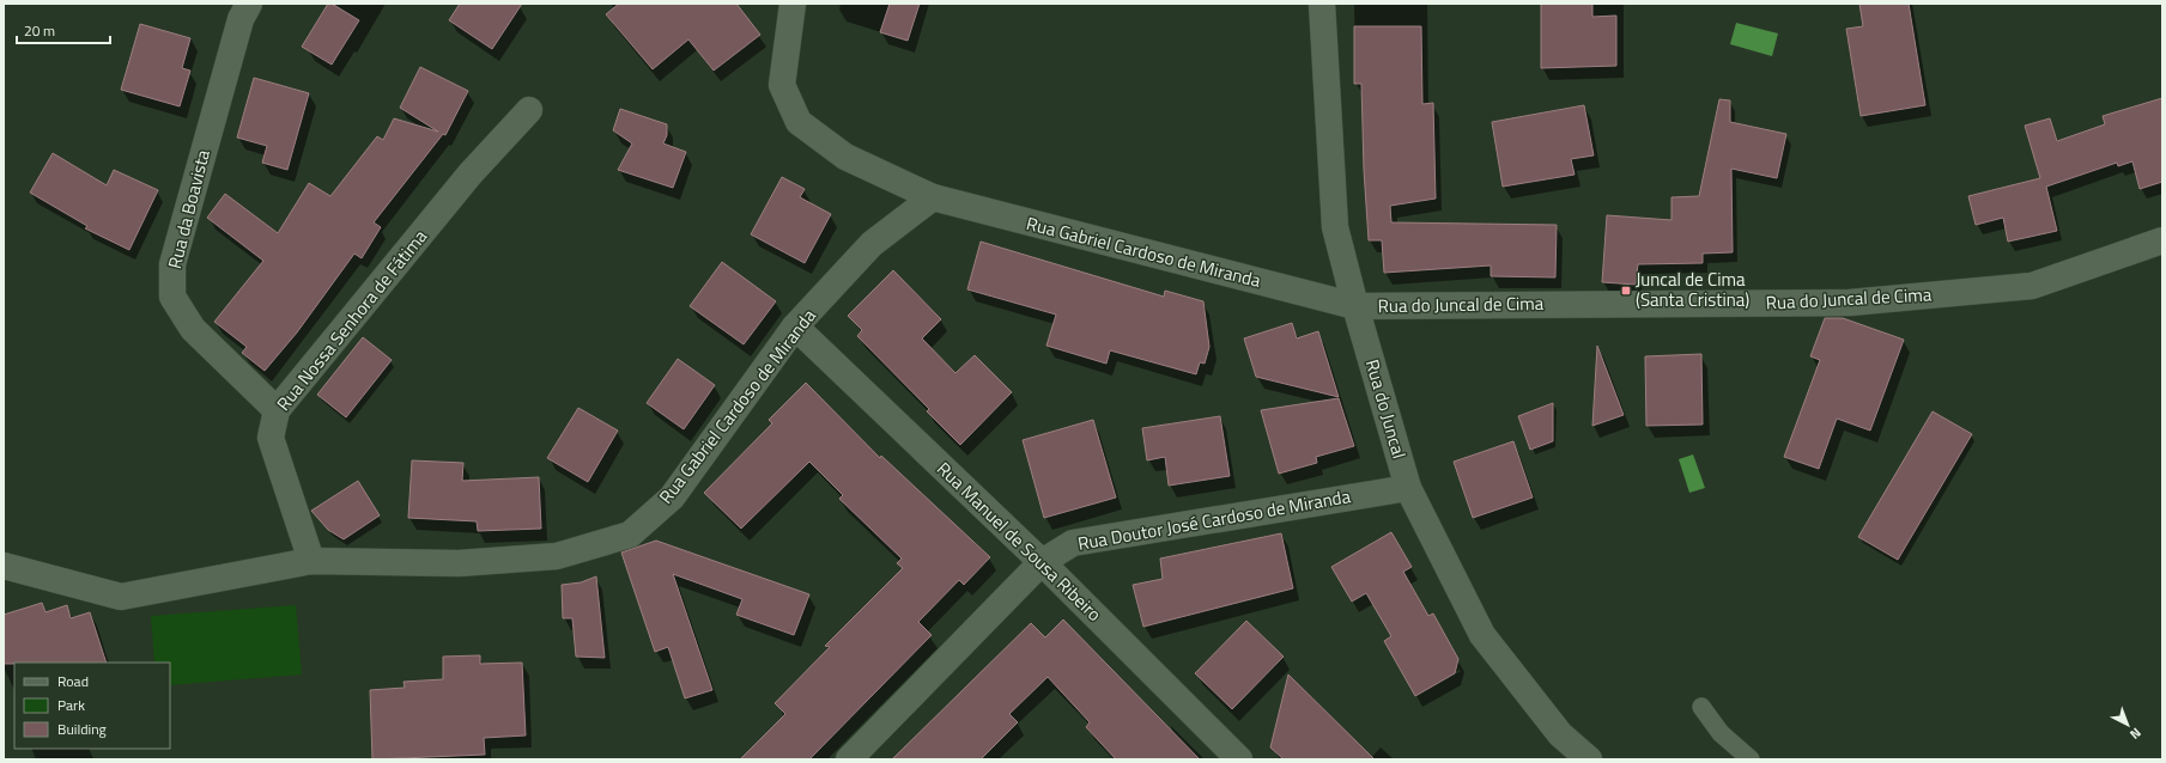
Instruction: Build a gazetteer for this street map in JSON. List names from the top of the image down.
{
  "streets": {
    "street": [
      "Rua da Boavista",
      "Rua Gabriel Cardoso de Miranda",
      "Rua do Juncal de Cima",
      "Rua Nossa Senhora de Fátima",
      "Rua do Juncal",
      "Rua Doutor José Cardoso de Miranda",
      "Rua Manuel de Sousa Ribeiro"
    ]
  },
  "crossings": [
    ["Rua da Boavista", "Rua Nossa Senhora de Fátima"],
    ["Rua Gabriel Cardoso de Miranda", "Rua do Juncal de Cima"],
    ["Rua Gabriel Cardoso de Miranda", "Rua Nossa Senhora de Fátima"],
    ["Rua Gabriel Cardoso de Miranda", "Rua do Juncal"],
    ["Rua Gabriel Cardoso de Miranda", "Rua Manuel de Sousa Ribeiro"],
    ["Rua do Juncal de Cima", "Rua do Juncal"],
    ["Rua do Juncal", "Rua Doutor José Cardoso de Miranda"],
    ["Rua Doutor José Cardoso de Miranda", "Rua Manuel de Sousa Ribeiro"]
  ],
  "places": {
    "transit": ["Juncal de Cima (Santa Cristina)"]
  },
  "legend": ["Road", "Park", "Building"],
  "scale_bar": "20 m",
  "north": "bottom right"
}
